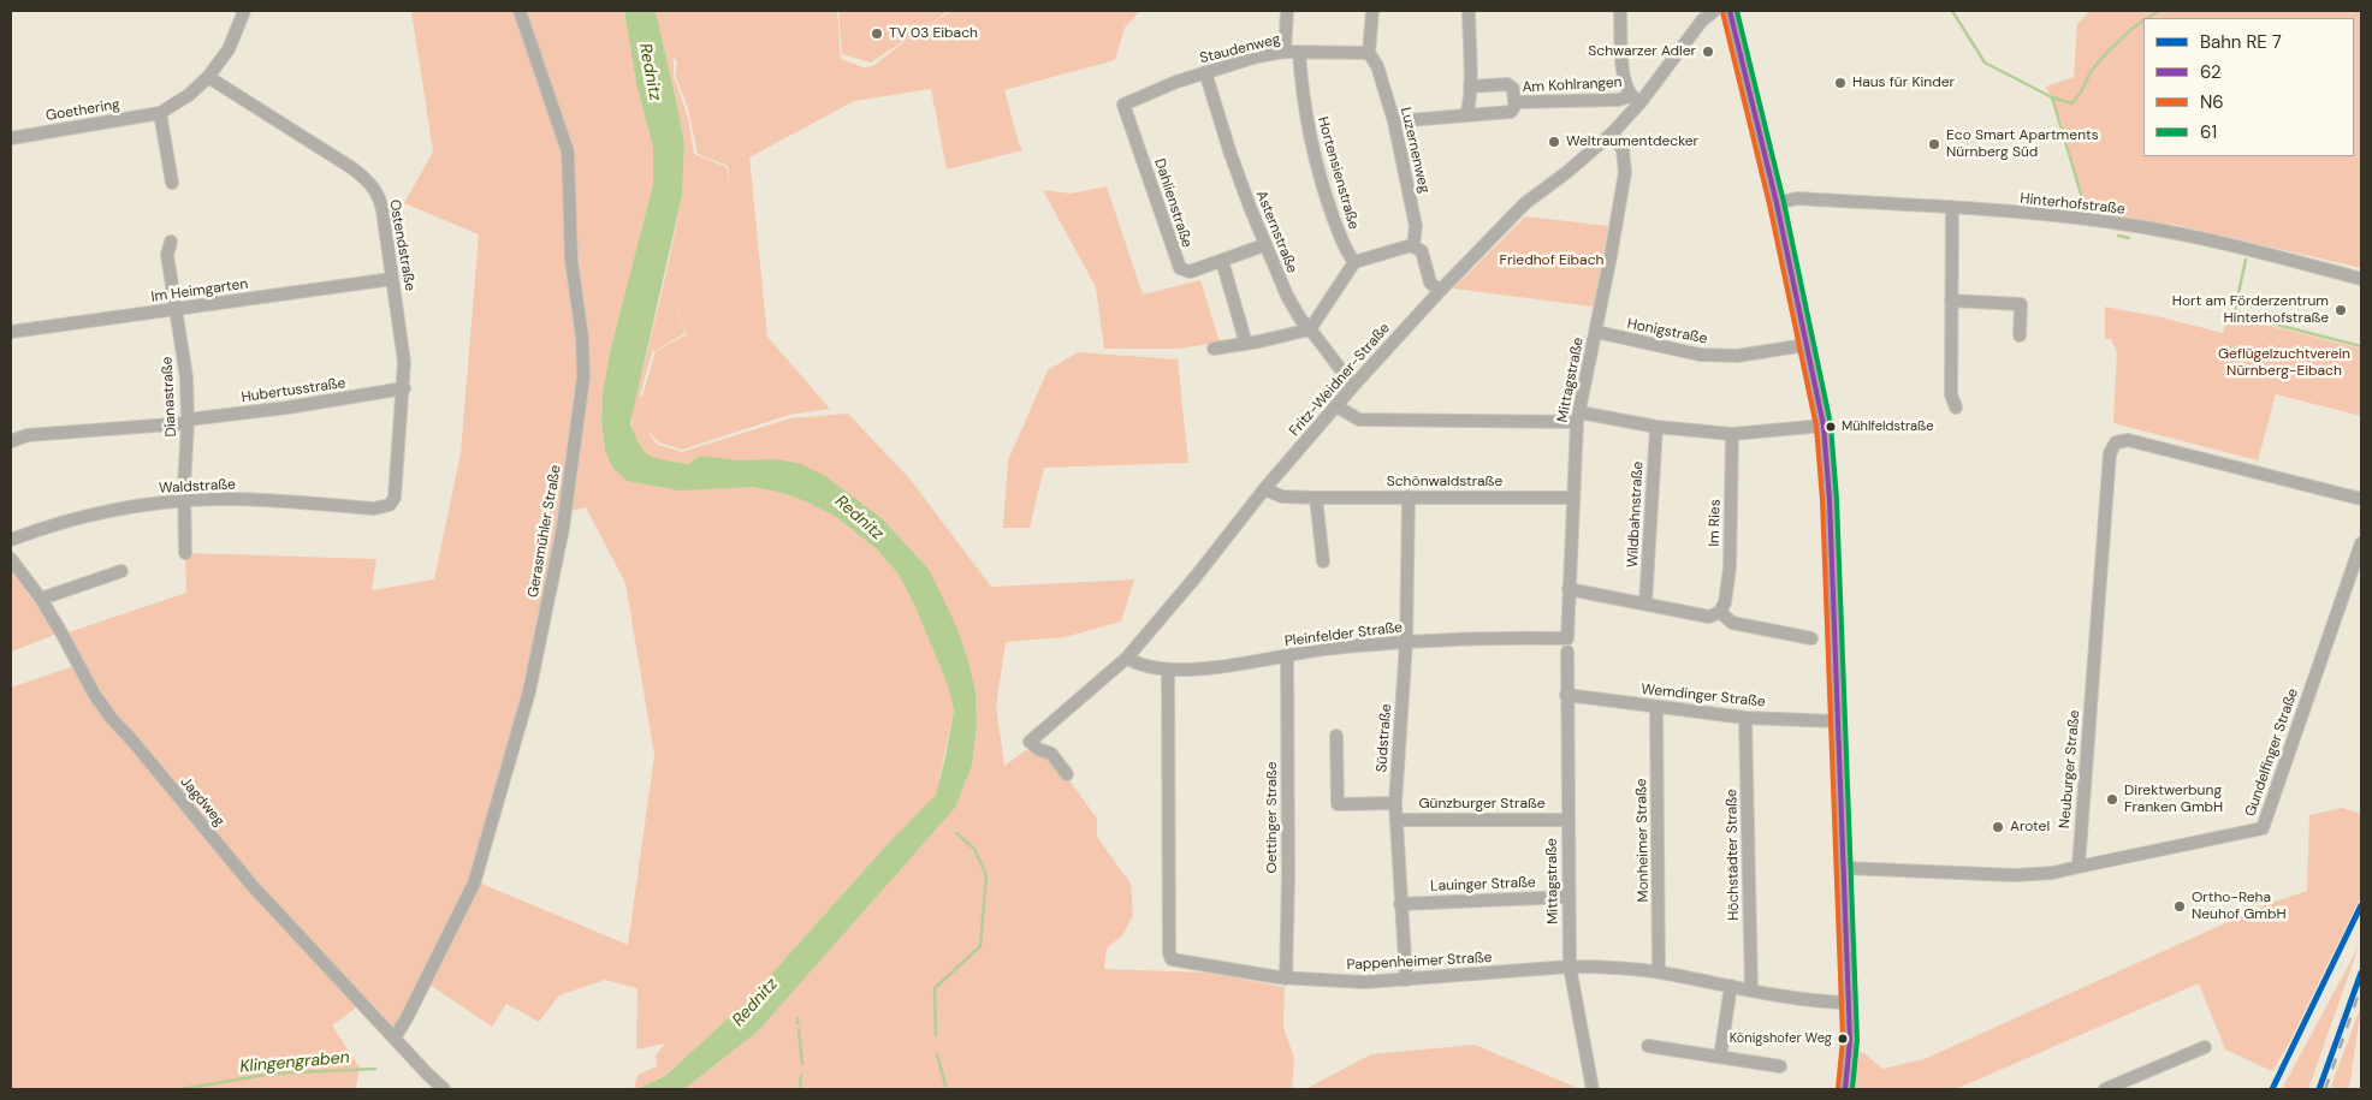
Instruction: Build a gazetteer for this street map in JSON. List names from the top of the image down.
{
  "streets": {
    "street": [
      "Staudenweg",
      "Am Kohlrangen",
      "Goethering",
      "Luzernenweg",
      "Hortensienstraße",
      "Dahlienstraße",
      "Hinterhofstraße",
      "Asternstraße",
      "Ostendstraße",
      "Im Heimgarten",
      "Honigstraße",
      "Fritz-Weidner-Straße",
      "Mittagstraße",
      "Hubertusstraße",
      "Dianastraße",
      "Schönwaldstraße",
      "Waldstraße",
      "Wildbahnstraße",
      "Im Ries",
      "Gerasmühler Straße",
      "Pleinfelder Straße",
      "Wemdinger Straße",
      "Südstraße",
      "Gundelfinger Straße",
      "Neuburger Straße",
      "Jagdweg",
      "Günzburger Straße",
      "Oettinger Straße",
      "Monheimer Straße",
      "Höchstädter Straße",
      "Lauinger Straße",
      "Pappenheimer Straße"
    ]
  },
  "crossings": [
    ["Staudenweg", "Luzernenweg"],
    ["Staudenweg", "Hortensienstraße"],
    ["Staudenweg", "Dahlienstraße"],
    ["Staudenweg", "Asternstraße"],
    ["Am Kohlrangen", "Luzernenweg"],
    ["Am Kohlrangen", "Fritz-Weidner-Straße"],
    ["Goethering", "Ostendstraße"],
    ["Dahlienstraße", "Asternstraße"],
    ["Asternstraße", "Fritz-Weidner-Straße"],
    ["Ostendstraße", "Im Heimgarten"],
    ["Ostendstraße", "Hubertusstraße"],
    ["Ostendstraße", "Waldstraße"],
    ["Im Heimgarten", "Dianastraße"],
    ["Honigstraße", "Mittagstraße"],
    ["Fritz-Weidner-Straße", "Mittagstraße"],
    ["Fritz-Weidner-Straße", "Schönwaldstraße"],
    ["Fritz-Weidner-Straße", "Pleinfelder Straße"],
    ["Mittagstraße", "Schönwaldstraße"],
    ["Mittagstraße", "Pleinfelder Straße"],
    ["Mittagstraße", "Wemdinger Straße"],
    ["Mittagstraße", "Günzburger Straße"],
    ["Mittagstraße", "Lauinger Straße"],
    ["Mittagstraße", "Pappenheimer Straße"],
    ["Hubertusstraße", "Dianastraße"],
    ["Dianastraße", "Waldstraße"],
    ["Schönwaldstraße", "Südstraße"],
    ["Gerasmühler Straße", "Jagdweg"],
    ["Pleinfelder Straße", "Südstraße"],
    ["Pleinfelder Straße", "Oettinger Straße"],
    ["Pleinfelder Straße", "Pappenheimer Straße"],
    ["Wemdinger Straße", "Monheimer Straße"],
    ["Wemdinger Straße", "Höchstädter Straße"],
    ["Südstraße", "Günzburger Straße"],
    ["Südstraße", "Lauinger Straße"],
    ["Südstraße", "Pappenheimer Straße"],
    ["Gundelfinger Straße", "Neuburger Straße"],
    ["Oettinger Straße", "Pappenheimer Straße"],
    ["Monheimer Straße", "Pappenheimer Straße"],
    ["Höchstädter Straße", "Pappenheimer Straße"]
  ],
  "water": ["Rednitz", "Klingengraben"],
  "parks": ["Friedhof Eibach", "Geflügelzuchtverein Nürnberg-Eibach"],
  "places": [
    "TV 03 Eibach",
    "Schwarzer Adler",
    "Haus für Kinder",
    "Weltraumentdecker",
    "Eco Smart Apartments Nürnberg Süd",
    "Hort am Förderzentrum Hinterhofstraße",
    "Mühlfeldstraße",
    "Direktwerbung Franken GmbH",
    "Arotel",
    "Ortho-Reha Neuhof GmbH",
    "Königshofer Weg"
  ],
  "lines": ["transit line 62", "transit line 61", "transit line N6"],
  "legend": [
    "Bahn RE 7",
    "62",
    "N6",
    "61"
  ]
}
